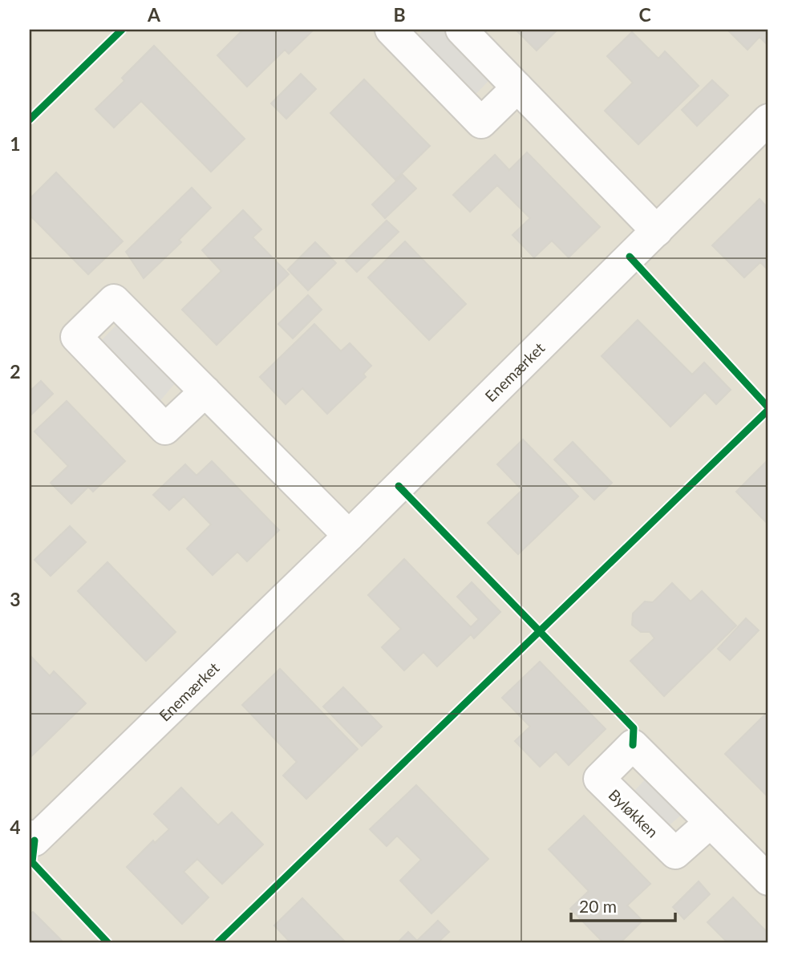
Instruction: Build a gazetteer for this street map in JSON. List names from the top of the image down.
{
  "streets": {
    "street": ["Enemærket"]
  },
  "scale_bar": "20 m",
  "grid": {
    "columns": ["A", "B", "C"],
    "rows": [
      "1",
      "2",
      "3",
      "4"
    ]
  }
}
